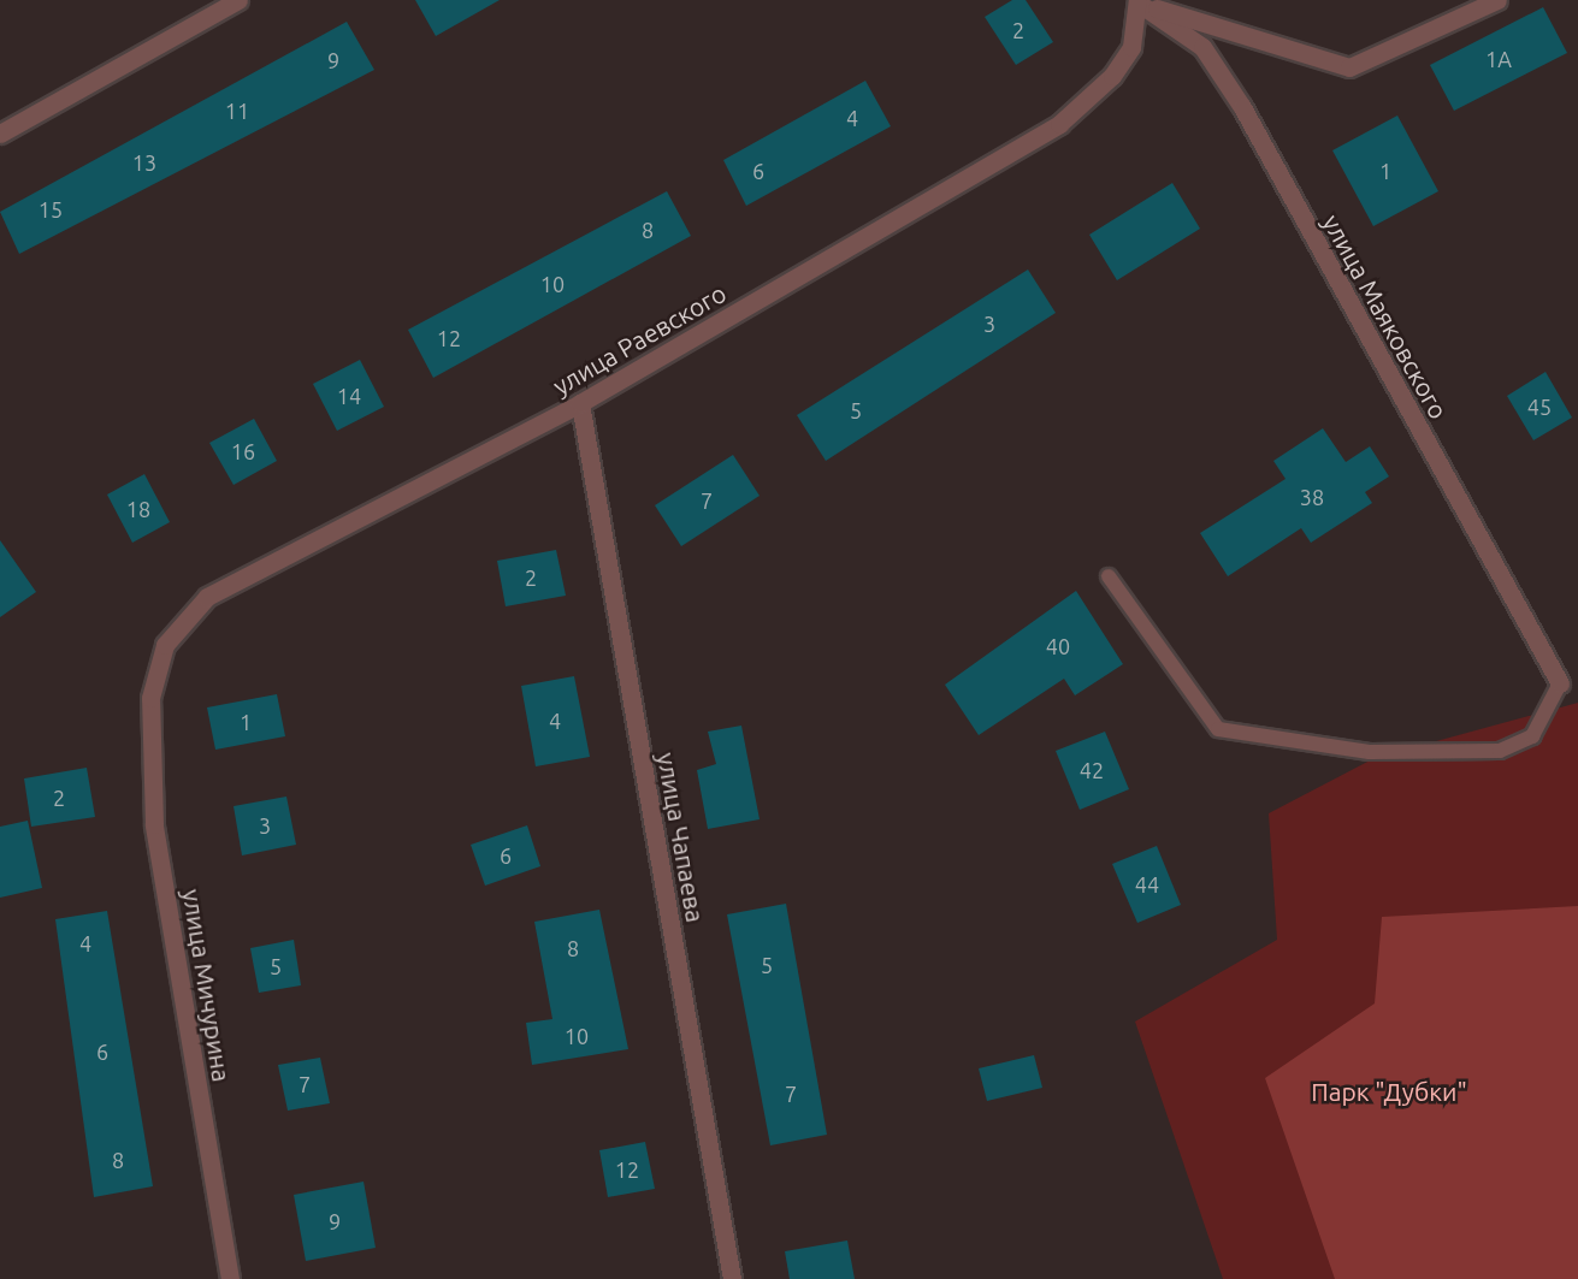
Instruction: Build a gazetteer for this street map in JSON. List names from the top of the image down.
{
  "streets": {
    "street": [
      "улица Маяковского",
      "улица Раевского",
      "улица Чапаева",
      "улица Мичурина"
    ]
  },
  "crossings": [
    ["улица Маяковского", "улица Раевского"],
    ["улица Раевского", "улица Чапаева"],
    ["улица Раевского", "улица Мичурина"]
  ],
  "parks": ["Парк \"Дубки\""],
  "house_numbers": [
    "2",
    "1А",
    "9",
    "11",
    "4",
    "13",
    "6",
    "1",
    "15",
    "8",
    "10",
    "3",
    "12",
    "14",
    "45",
    "5",
    "16",
    "38",
    "7",
    "18",
    "2",
    "40",
    "4",
    "1",
    "42",
    "2",
    "3",
    "6",
    "44",
    "4",
    "8",
    "5",
    "5",
    "10",
    "6",
    "7",
    "7",
    "8",
    "12",
    "9"
  ]
}
